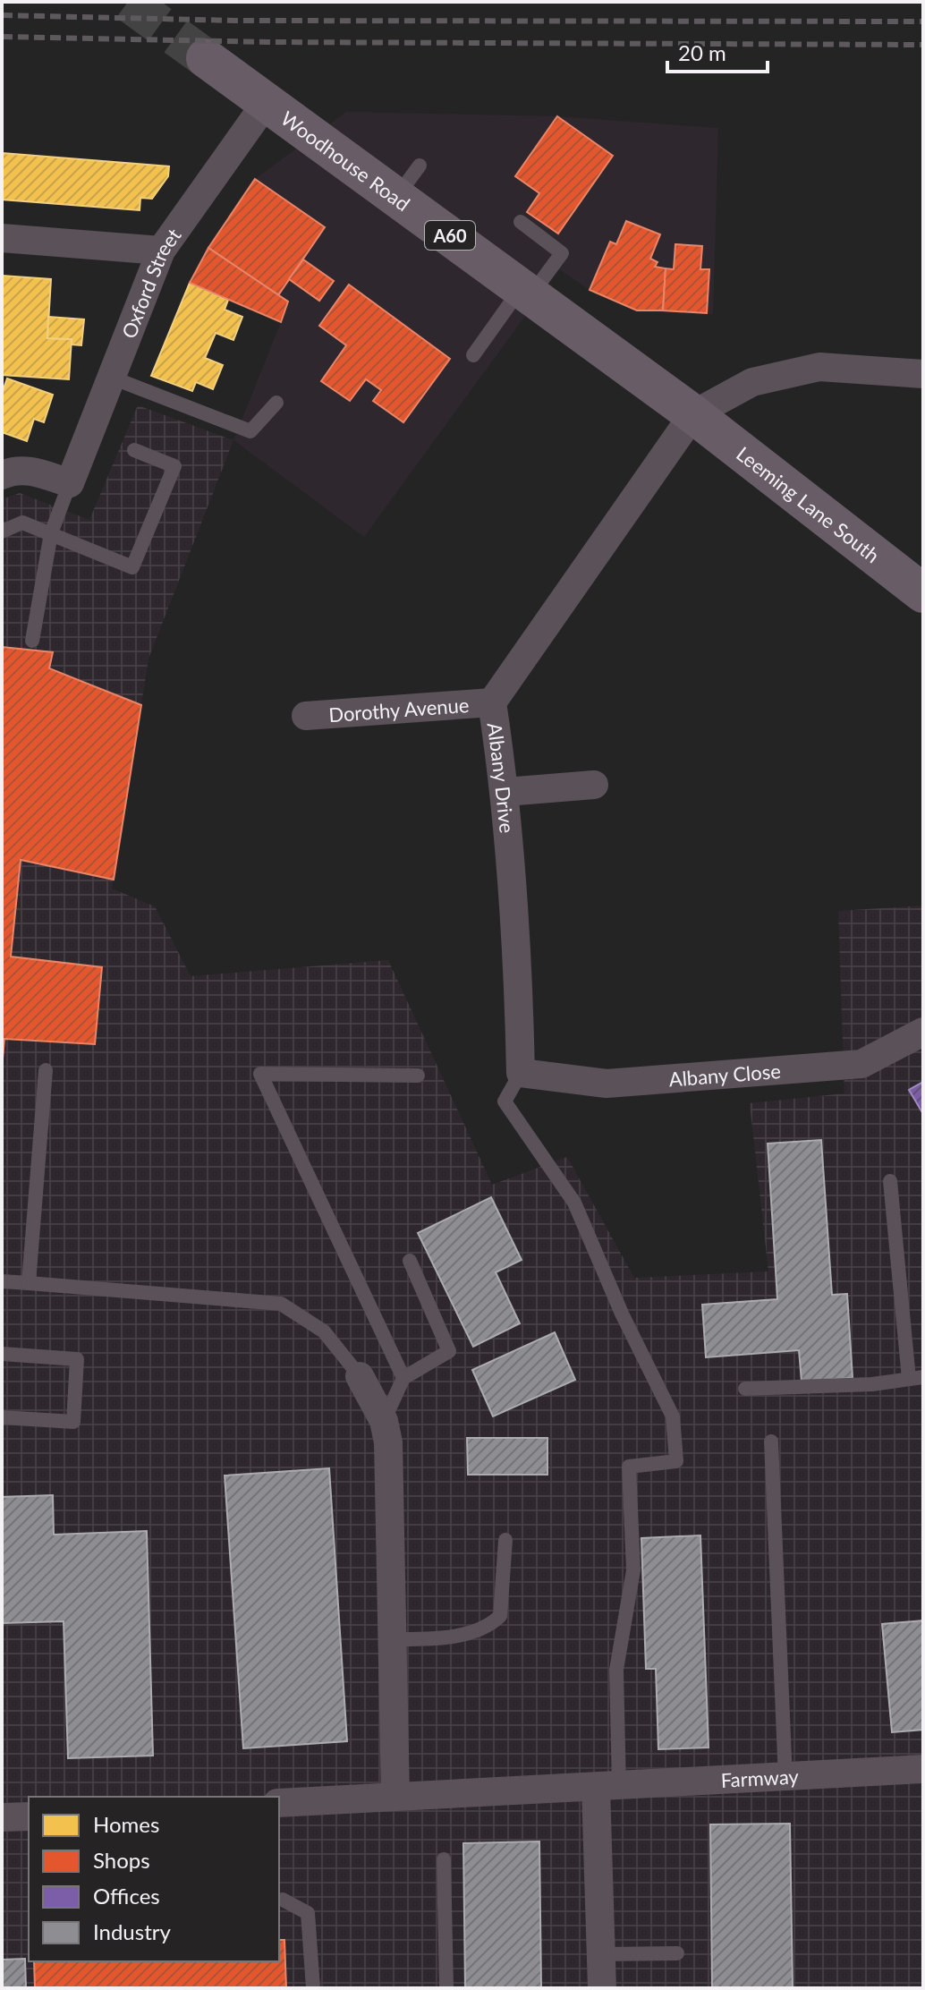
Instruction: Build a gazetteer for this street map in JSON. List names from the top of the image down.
{
  "streets": {
    "highway": ["Woodhouse Road", "A60", "Leeming Lane South"],
    "street": [
      "Oxford Street",
      "Dorothy Avenue",
      "Albany Drive",
      "Albany Close",
      "Farmway"
    ]
  },
  "crossings": [
    ["Woodhouse Road", "Oxford Street"],
    ["Woodhouse Road", "Leeming Lane South"],
    ["Woodhouse Road", "Albany Drive"],
    ["Leeming Lane South", "Albany Drive"],
    ["Dorothy Avenue", "Albany Drive"],
    ["Albany Drive", "Albany Close"]
  ],
  "legend": [
    "Homes",
    "Shops",
    "Offices",
    "Industry"
  ],
  "scale_bar": "20 m"
}
